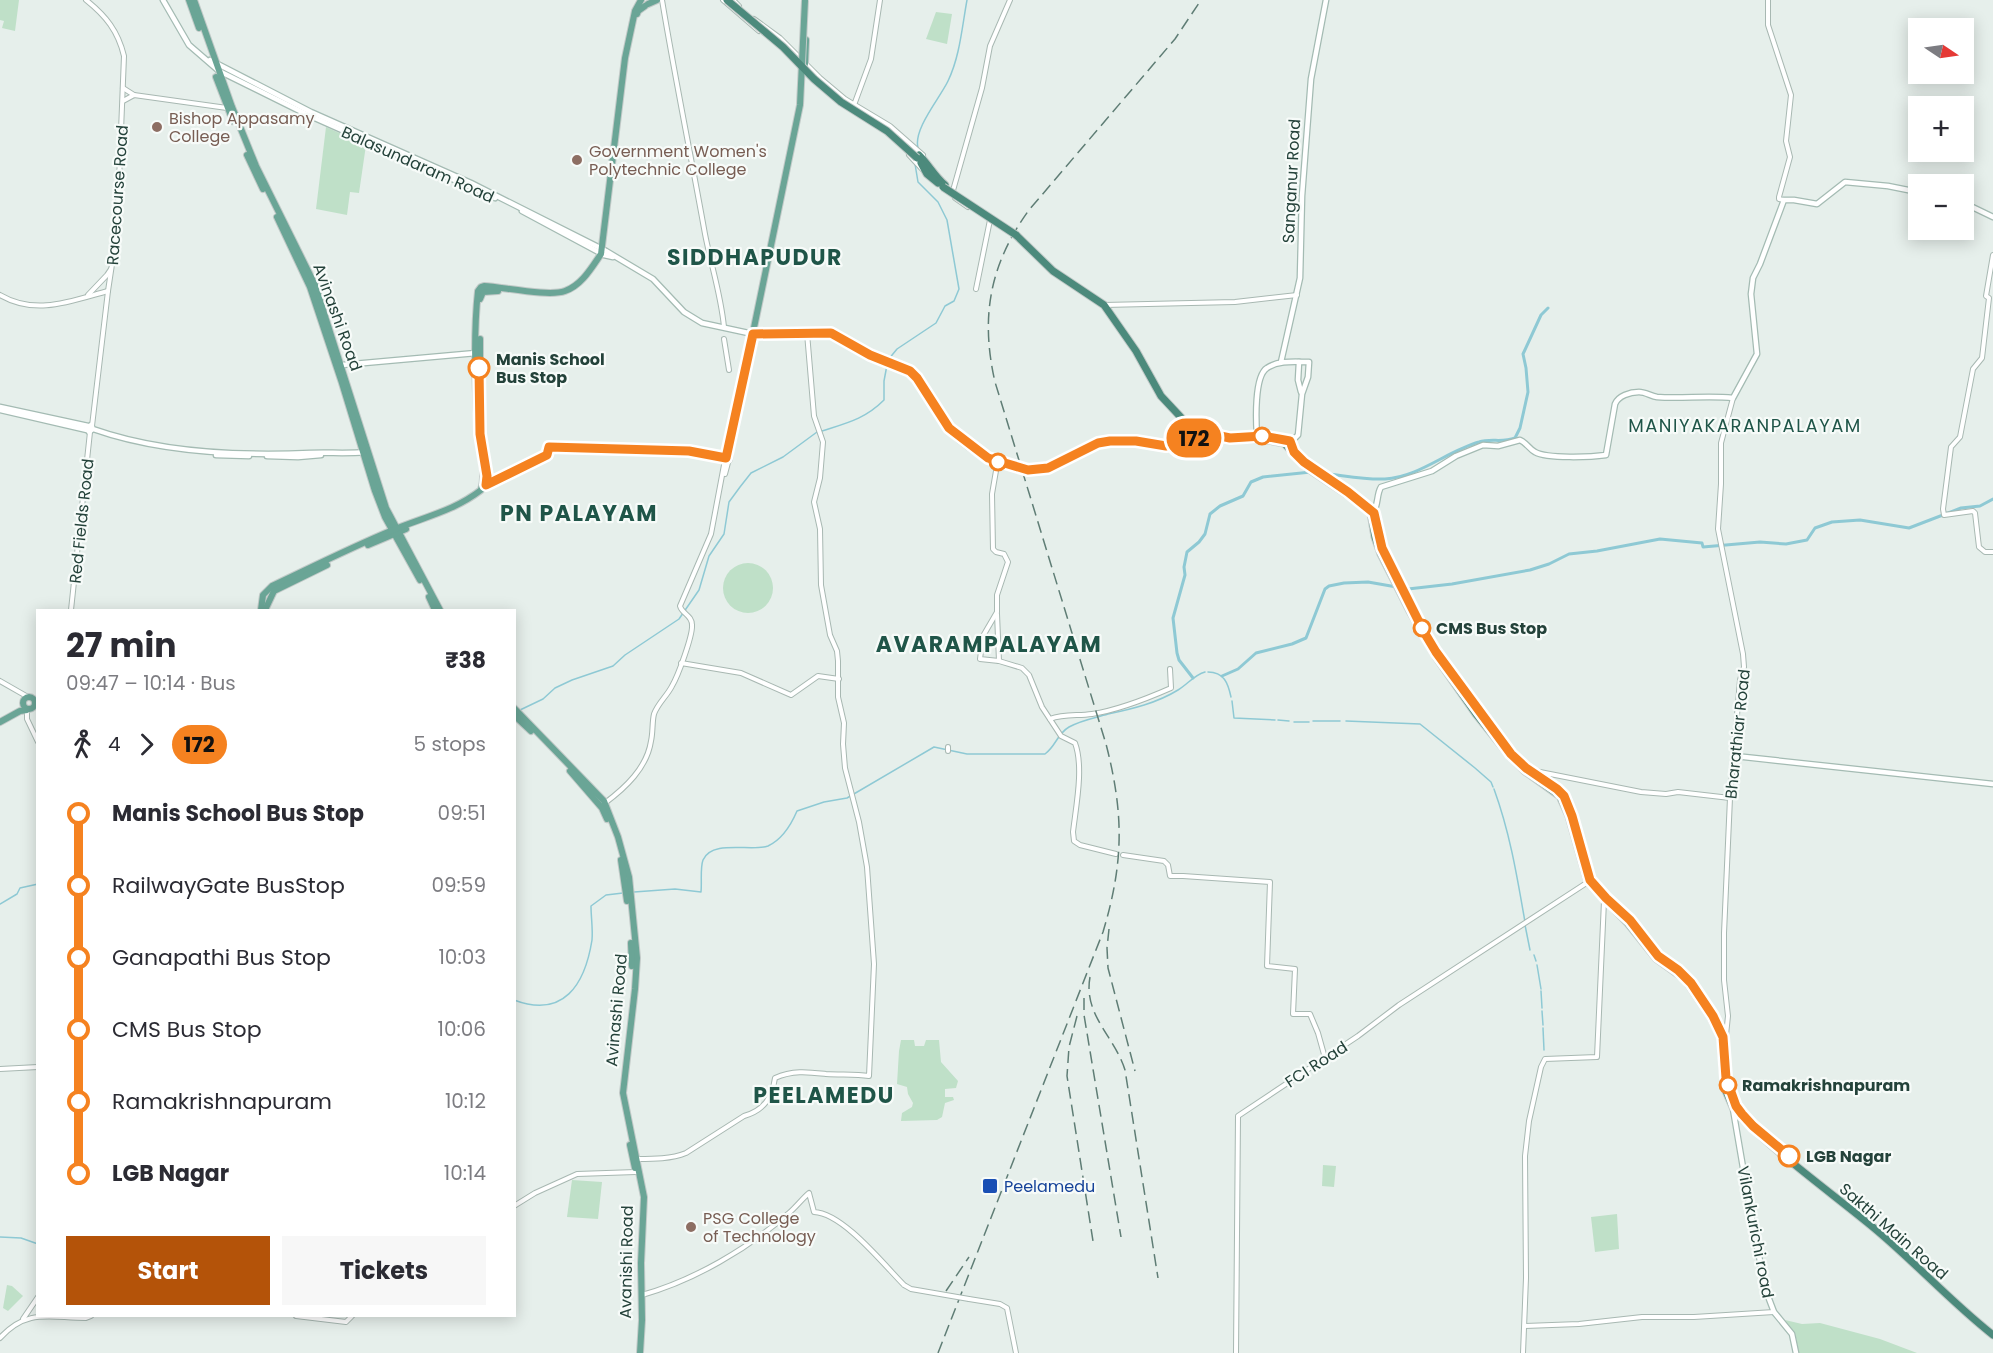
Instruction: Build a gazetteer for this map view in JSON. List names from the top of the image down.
{
  "streets": {
    "main road": [
      "Balasundaram Road",
      "Sanganur Road",
      "Avinashi Road",
      "Bharathiar Road",
      "Vilankurichi road",
      "Avanishi Road"
    ],
    "street": ["Racecourse Road", "Red Fields Road", "FCI Road"]
  },
  "crossings": [
    ["Balasundaram Road", "Avinashi Road"],
    ["Racecourse Road", "Red Fields Road"],
    ["Avinashi Road", "Avanishi Road"]
  ],
  "districts": [
    "SIDDHAPUDUR",
    "MANIYAKARANPALAYAM",
    "PN PALAYAM",
    "AVARAMPALAYAM",
    "PEELAMEDU"
  ],
  "places": {
    "other": [
      "Bishop Appasamy College",
      "Government Women's Polytechnic College",
      "Manis School Bus Stop",
      "CMS Bus Stop",
      "Ramakrishnapuram",
      "LGB Nagar",
      "PSG College of Technology"
    ],
    "transit": ["Peelamedu"]
  },
  "lines": ["bus line 172"],
  "north": "right",
  "page": {
    "on_map": "172",
    "map_buttons": ["+", "−"],
    "heading": ["27 min", "09:47 – 10:14 · Bus", "₹38"],
    "legs": ["4", "172", "5 stops"],
    "list": [
      {
        "name": "Manis School Bus Stop",
        "value": "09:51"
      },
      {
        "name": "RailwayGate BusStop",
        "value": "09:59"
      },
      {
        "name": "Ganapathi Bus Stop",
        "value": "10:03"
      },
      {
        "name": "CMS Bus Stop",
        "value": "10:06"
      },
      {
        "name": "Ramakrishnapuram",
        "value": "10:12"
      },
      {
        "name": "LGB Nagar",
        "value": "10:14"
      }
    ],
    "buttons": ["Start", "Tickets"]
  }
}
